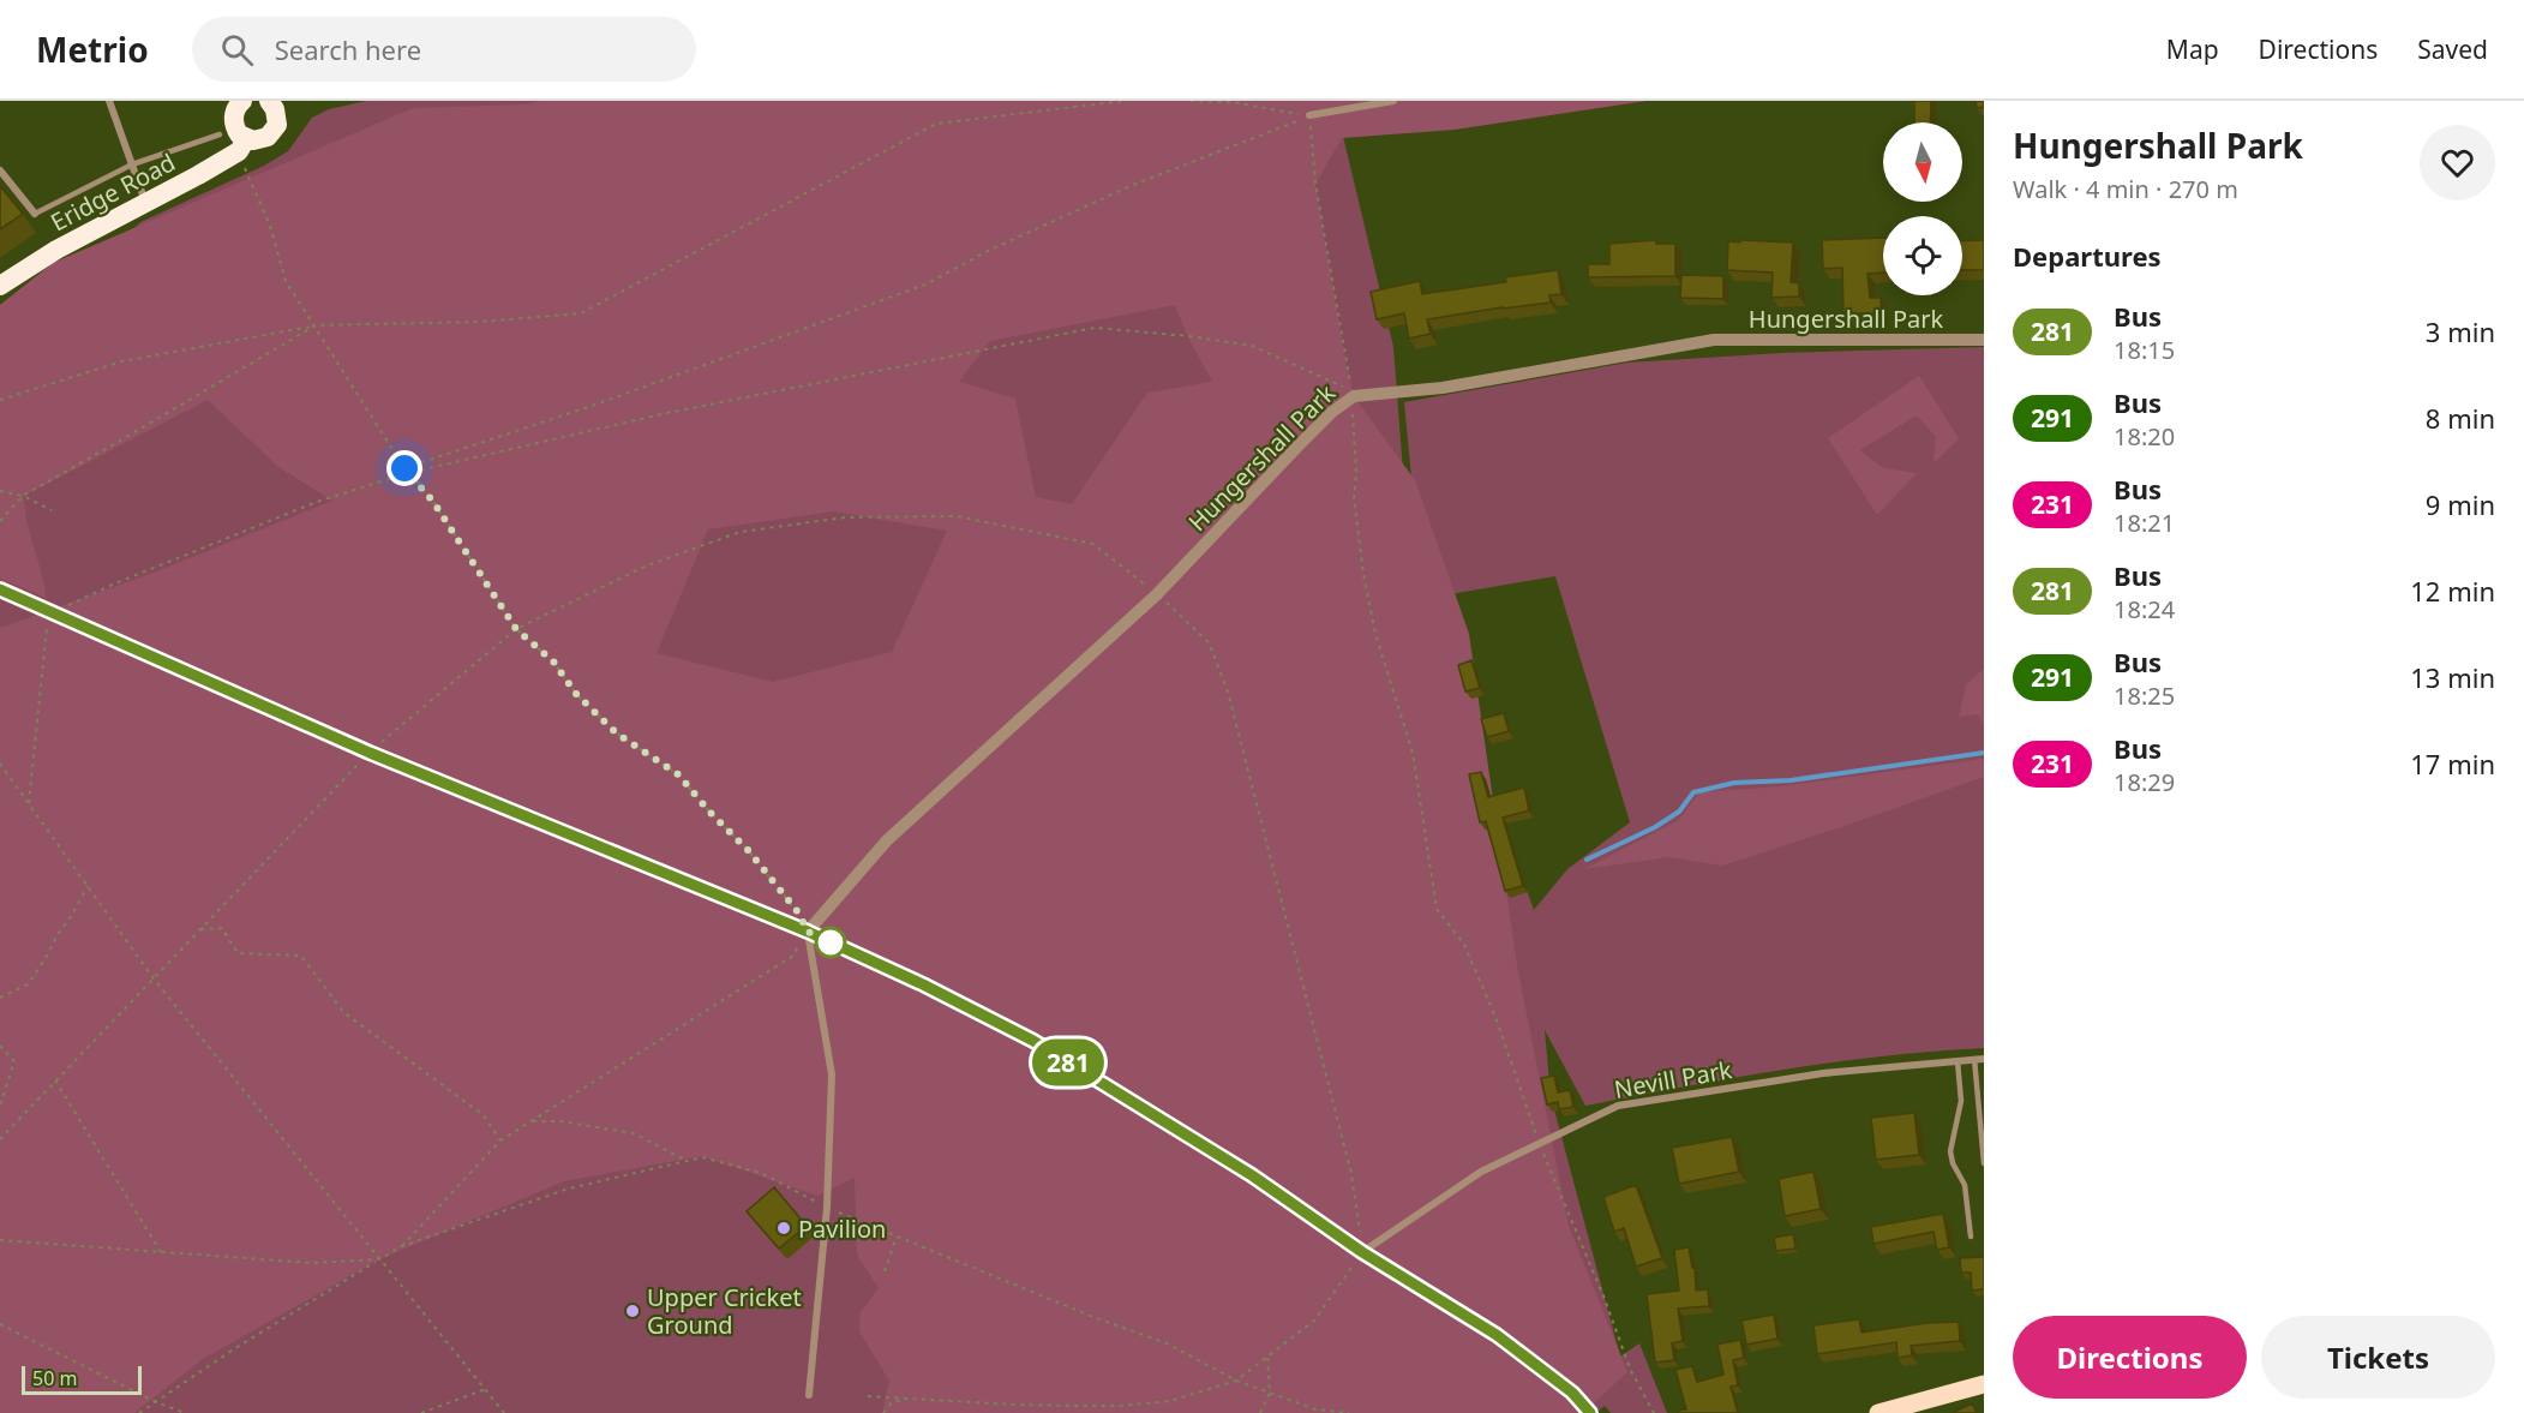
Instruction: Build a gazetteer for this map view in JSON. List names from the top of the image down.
{
  "streets": {
    "highway": ["Eridge Road"],
    "street": ["Hungershall Park", "Nevill Park"]
  },
  "places": ["Pavilion", "Upper Cricket Ground"],
  "lines": ["bus line 281"],
  "scale_bar": "50 m",
  "north": "bottom",
  "page": {
    "header": "Metrio",
    "search": "Search here",
    "nav": ["Map", "Directions", "Saved"],
    "on_map": "281",
    "heading": [
      ["Hungershall Park", "Walk · 4 min · 270 m"],
      "Departures"
    ],
    "list": [
      {
        "mark": "281",
        "name": "Bus",
        "note": "18:15",
        "value": "3 min"
      },
      {
        "mark": "291",
        "name": "Bus",
        "note": "18:20",
        "value": "8 min"
      },
      {
        "mark": "231",
        "name": "Bus",
        "note": "18:21",
        "value": "9 min"
      },
      {
        "mark": "281",
        "name": "Bus",
        "note": "18:24",
        "value": "12 min"
      },
      {
        "mark": "291",
        "name": "Bus",
        "note": "18:25",
        "value": "13 min"
      },
      {
        "mark": "231",
        "name": "Bus",
        "note": "18:29",
        "value": "17 min"
      }
    ],
    "buttons": ["Directions", "Tickets"],
    "scale": "50 m"
  }
}
